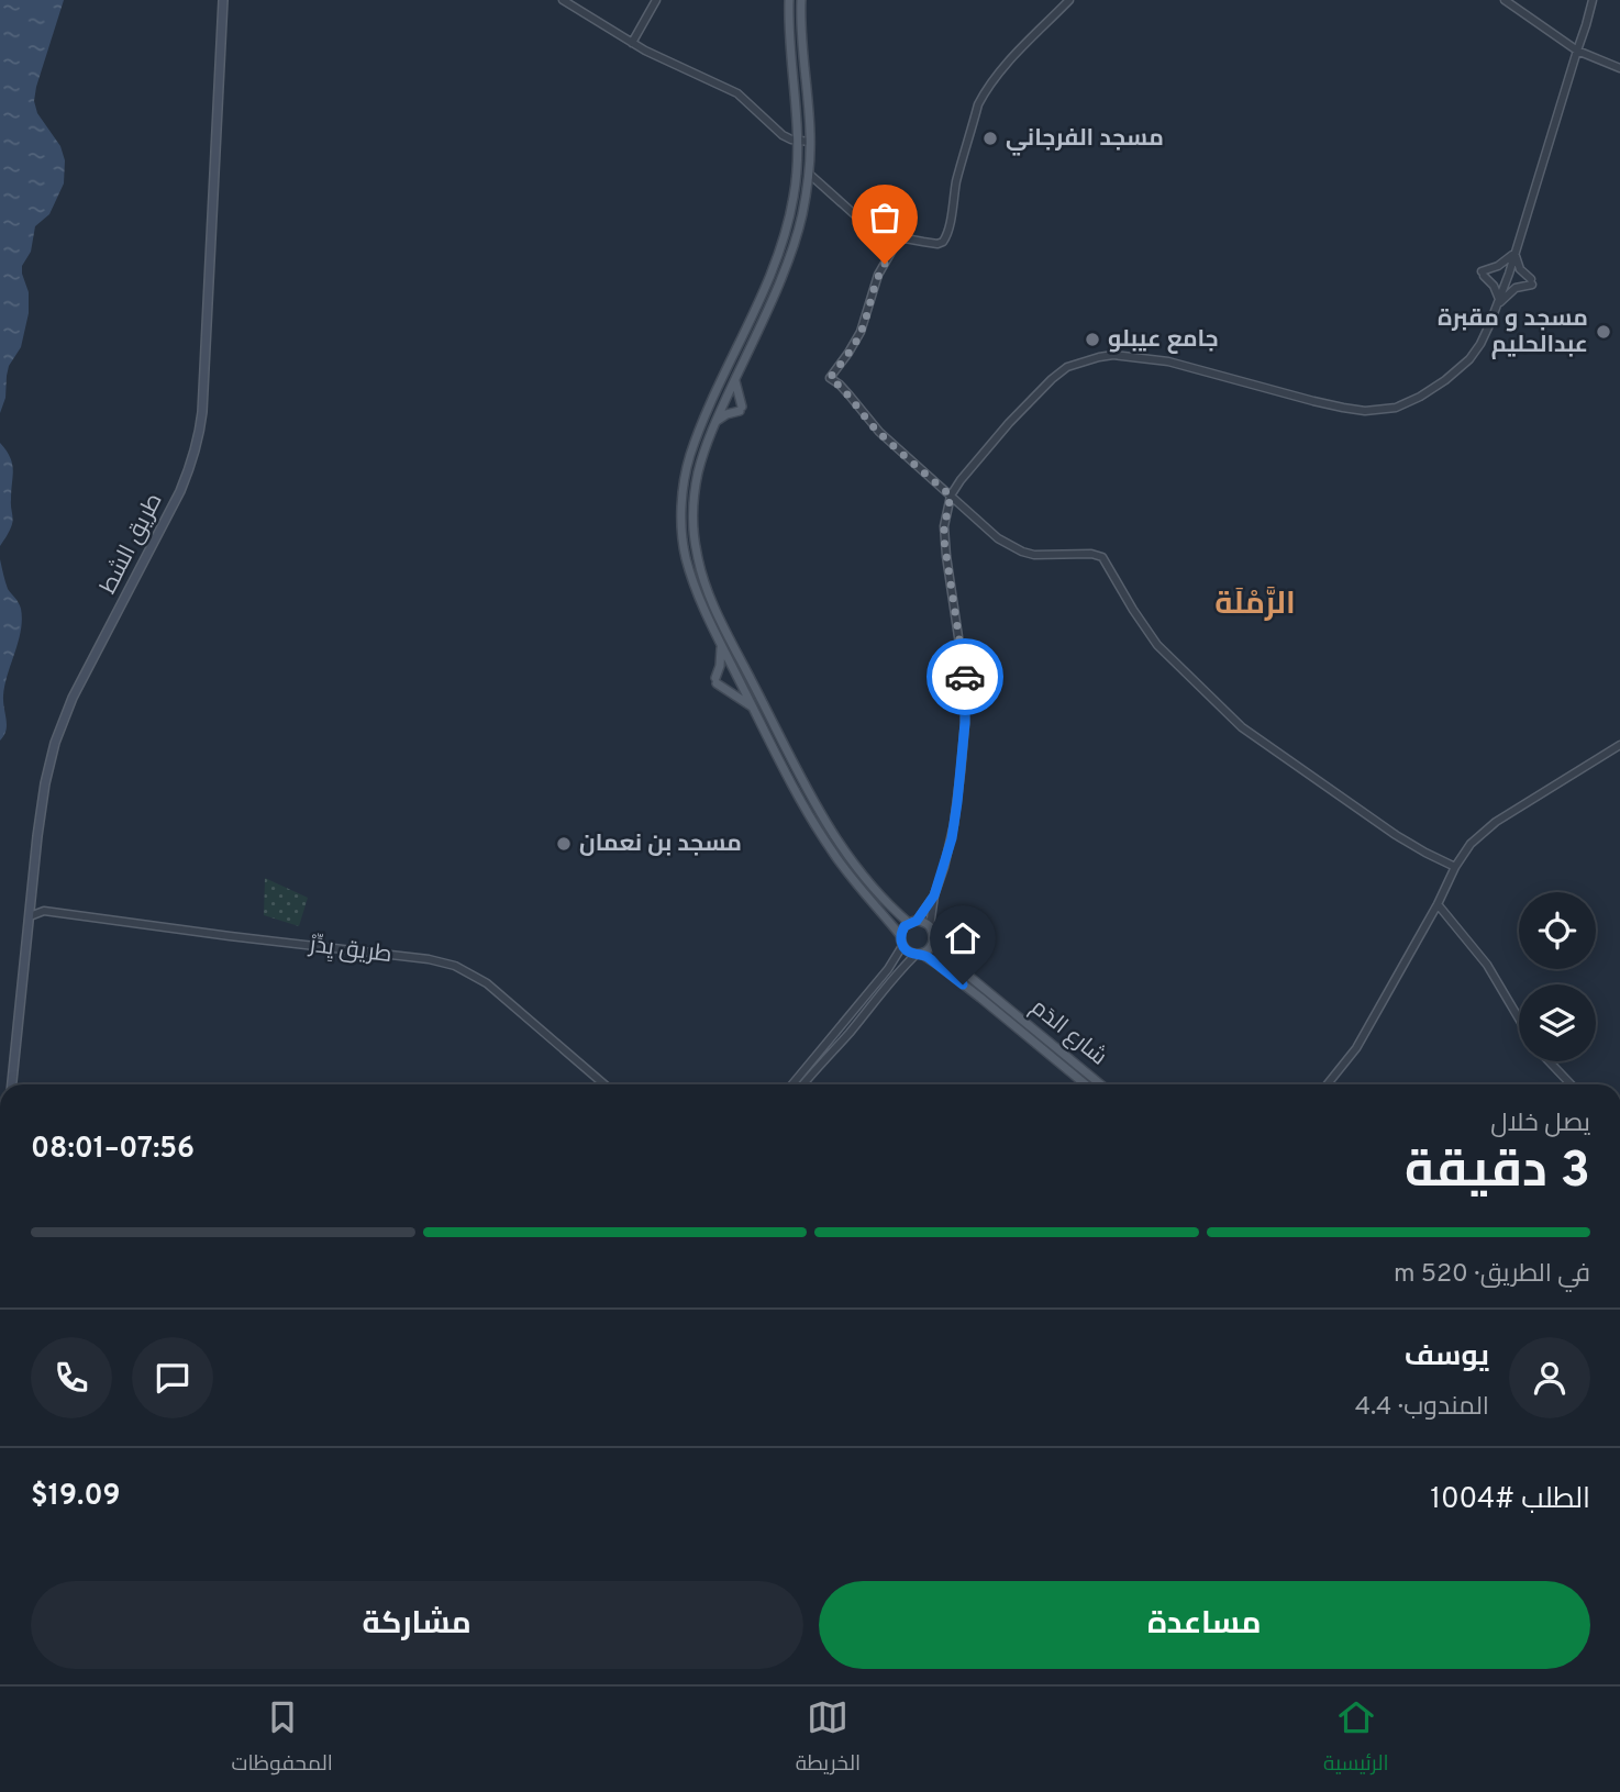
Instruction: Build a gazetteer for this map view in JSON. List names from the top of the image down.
{
  "streets": {
    "main road": ["طريق الشط", "شارع الدَم"],
    "street": ["طريق يِدِّرْ"]
  },
  "crossings": [
    ["طريق الشط", "طريق يِدِّرْ"]
  ],
  "districts": ["الرَّمْلَة"],
  "places": [
    "مسجد الفرجاني",
    "مسجد و مقبرة عبدالحليم",
    "جامع عيبلو",
    "مسجد بن نعمان"
  ],
  "page": {
    "heading": ["3 دقيقة", "يصل خلال", "07:56–08:01"],
    "panel": [
      "يوسف",
      "المندوب · 4.4",
      "الطلب #1004",
      "$19.09"
    ],
    "bar": "في الطريق · 520 m",
    "buttons": ["مساعدة", "مشاركة"],
    "tabs": ["الرئيسية", "الخريطة", "المحفوظات"]
  }
}
